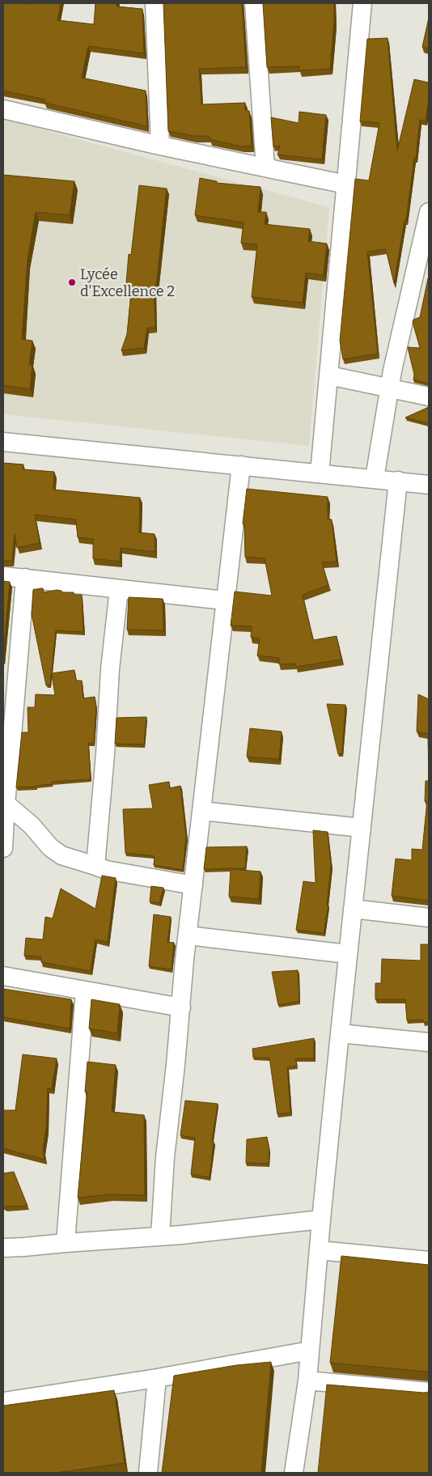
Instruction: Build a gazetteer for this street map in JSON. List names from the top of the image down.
{
  "places": ["Lycée d'Excellence 2"]
}
